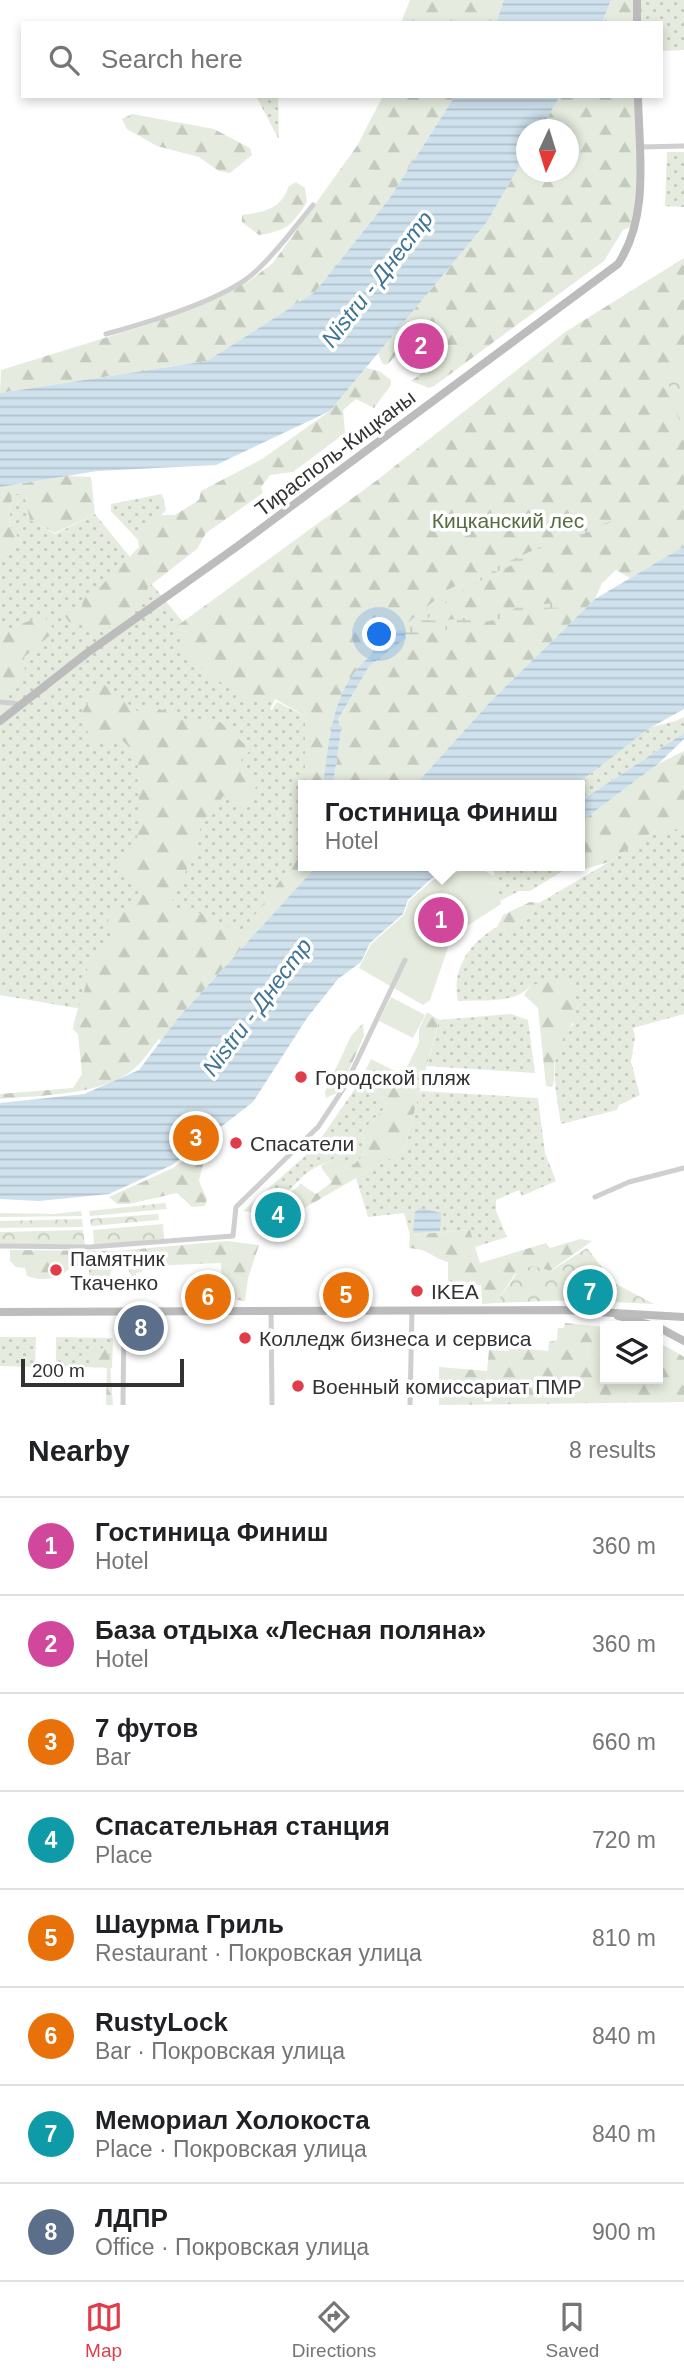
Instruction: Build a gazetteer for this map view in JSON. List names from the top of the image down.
{
  "streets": {
    "street": ["Тирасполь-Кицканы"]
  },
  "water": ["Nistru - Днестр"],
  "parks": ["Кицканский лес"],
  "places": [
    "Городской пляж",
    "Спасатели",
    "Памятник Ткаченко",
    "IKEA",
    "Колледж бизнеса и сервиса",
    "Военный комиссариат ПМР"
  ],
  "scale_bar": "200 m",
  "north": "bottom",
  "page": {
    "search": "Search here",
    "pins": [
      "2",
      "1",
      "3",
      "4",
      "7",
      "5",
      "6",
      "8"
    ],
    "popup": ["Гостиница Финиш", "Hotel"],
    "scale": "200 m",
    "heading": ["Nearby", "8 results"],
    "list": [
      {
        "mark": "1",
        "name": "Гостиница Финиш",
        "note": "Hotel",
        "value": "360 m"
      },
      {
        "mark": "2",
        "name": "База отдыха «Лесная поляна»",
        "note": "Hotel",
        "value": "360 m"
      },
      {
        "mark": "3",
        "name": "7 футов",
        "note": "Bar",
        "value": "660 m"
      },
      {
        "mark": "4",
        "name": "Спасательная станция",
        "note": "Place",
        "value": "720 m"
      },
      {
        "mark": "5",
        "name": "Шаурма Гриль",
        "note": "Restaurant · Покровская улица",
        "value": "810 m"
      },
      {
        "mark": "6",
        "name": "RustyLock",
        "note": "Bar · Покровская улица",
        "value": "840 m"
      },
      {
        "mark": "7",
        "name": "Мемориал Холокоста",
        "note": "Place · Покровская улица",
        "value": "840 m"
      },
      {
        "mark": "8",
        "name": "ЛДПР",
        "note": "Office · Покровская улица",
        "value": "900 m"
      }
    ],
    "nav": ["Map", "Directions", "Saved"]
  }
}
